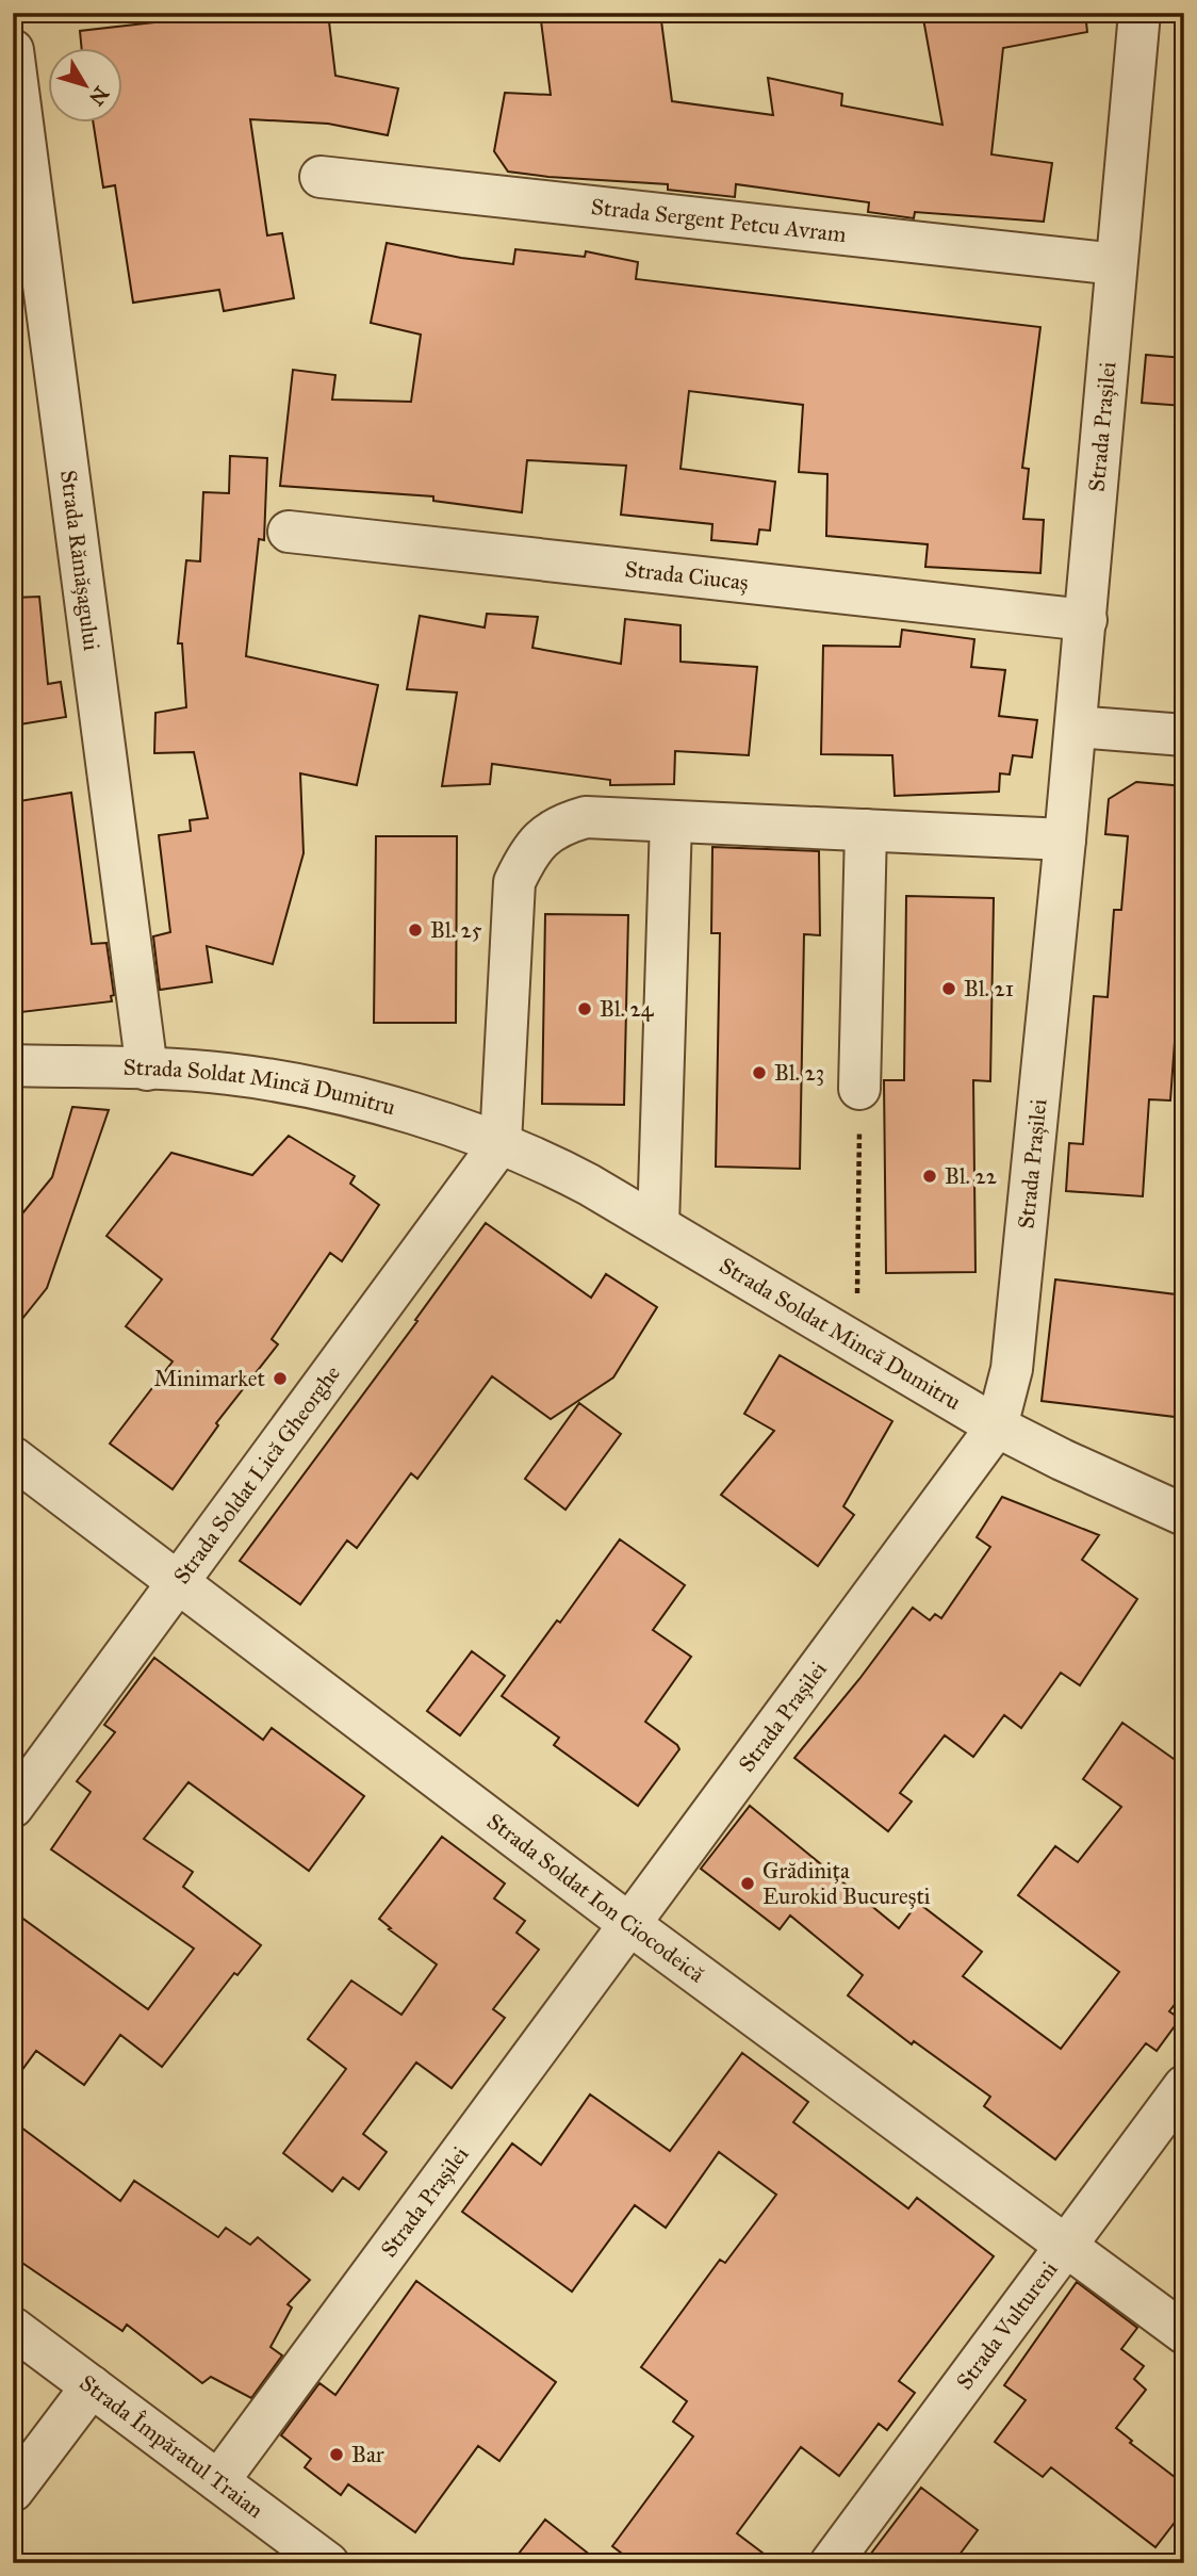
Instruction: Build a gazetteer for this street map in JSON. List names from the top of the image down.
{
  "streets": {
    "street": [
      "Strada Sergent Petcu Avram",
      "Strada Prașilei",
      "Strada Rămășagului",
      "Strada Ciucaș",
      "Strada Soldat Mincă Dumitru",
      "Strada Soldat Lică Gheorghe",
      "Strada Soldat Ion Ciocodeică",
      "Strada Vultureni",
      "Strada Împăratul Traian"
    ]
  },
  "crossings": [
    ["Strada Sergent Petcu Avram", "Strada Prașilei"],
    ["Strada Prașilei", "Strada Ciucaș"],
    ["Strada Prașilei", "Strada Soldat Mincă Dumitru"],
    ["Strada Prașilei", "Strada Soldat Ion Ciocodeică"],
    ["Strada Prașilei", "Strada Împăratul Traian"],
    ["Strada Rămășagului", "Strada Soldat Mincă Dumitru"],
    ["Strada Soldat Mincă Dumitru", "Strada Soldat Lică Gheorghe"],
    ["Strada Soldat Lică Gheorghe", "Strada Soldat Ion Ciocodeică"],
    ["Strada Soldat Ion Ciocodeică", "Strada Vultureni"]
  ],
  "places": [
    "Bl. 25",
    "Bl. 21",
    "Bl. 24",
    "Bl. 23",
    "Bl. 22",
    "Minimarket",
    "Grădinița Eurokid București",
    "Bar"
  ],
  "north": "bottom right"
}
